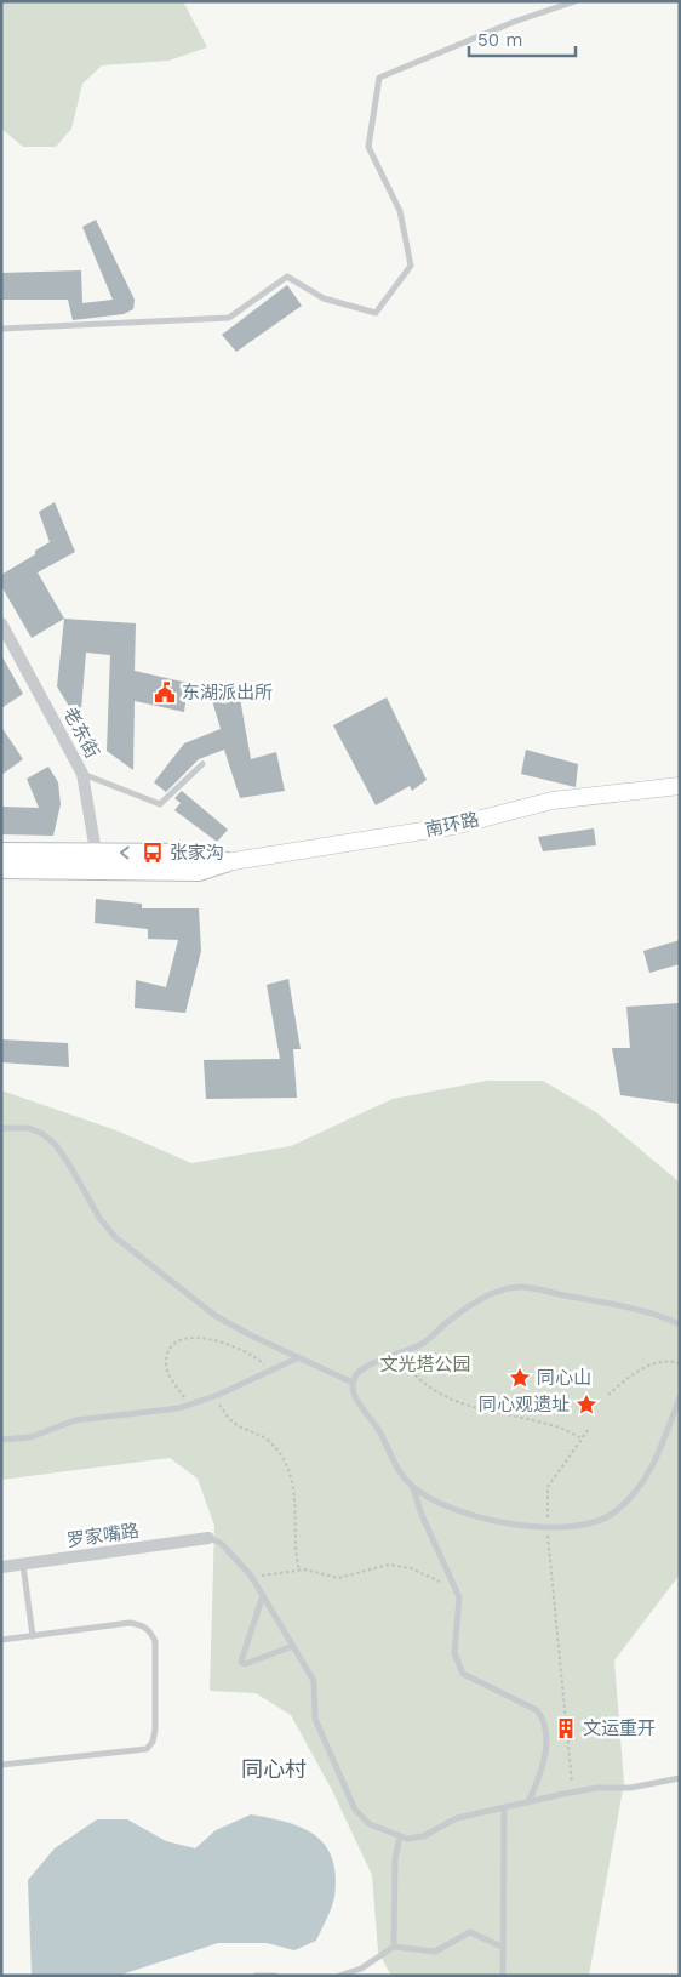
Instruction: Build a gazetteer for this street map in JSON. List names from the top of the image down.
{
  "streets": {
    "main road": ["南环路"],
    "street": ["老东街", "罗家嘴路"]
  },
  "crossings": [
    ["老东街", "南环路"]
  ],
  "districts": ["同心村"],
  "parks": ["文光塔公园"],
  "places": {
    "public building": ["东湖派出所"],
    "bus stop": ["张家沟"],
    "place": ["同心山", "同心观遗址"],
    "building": ["文运重开"]
  },
  "scale_bar": "50 m"
}
